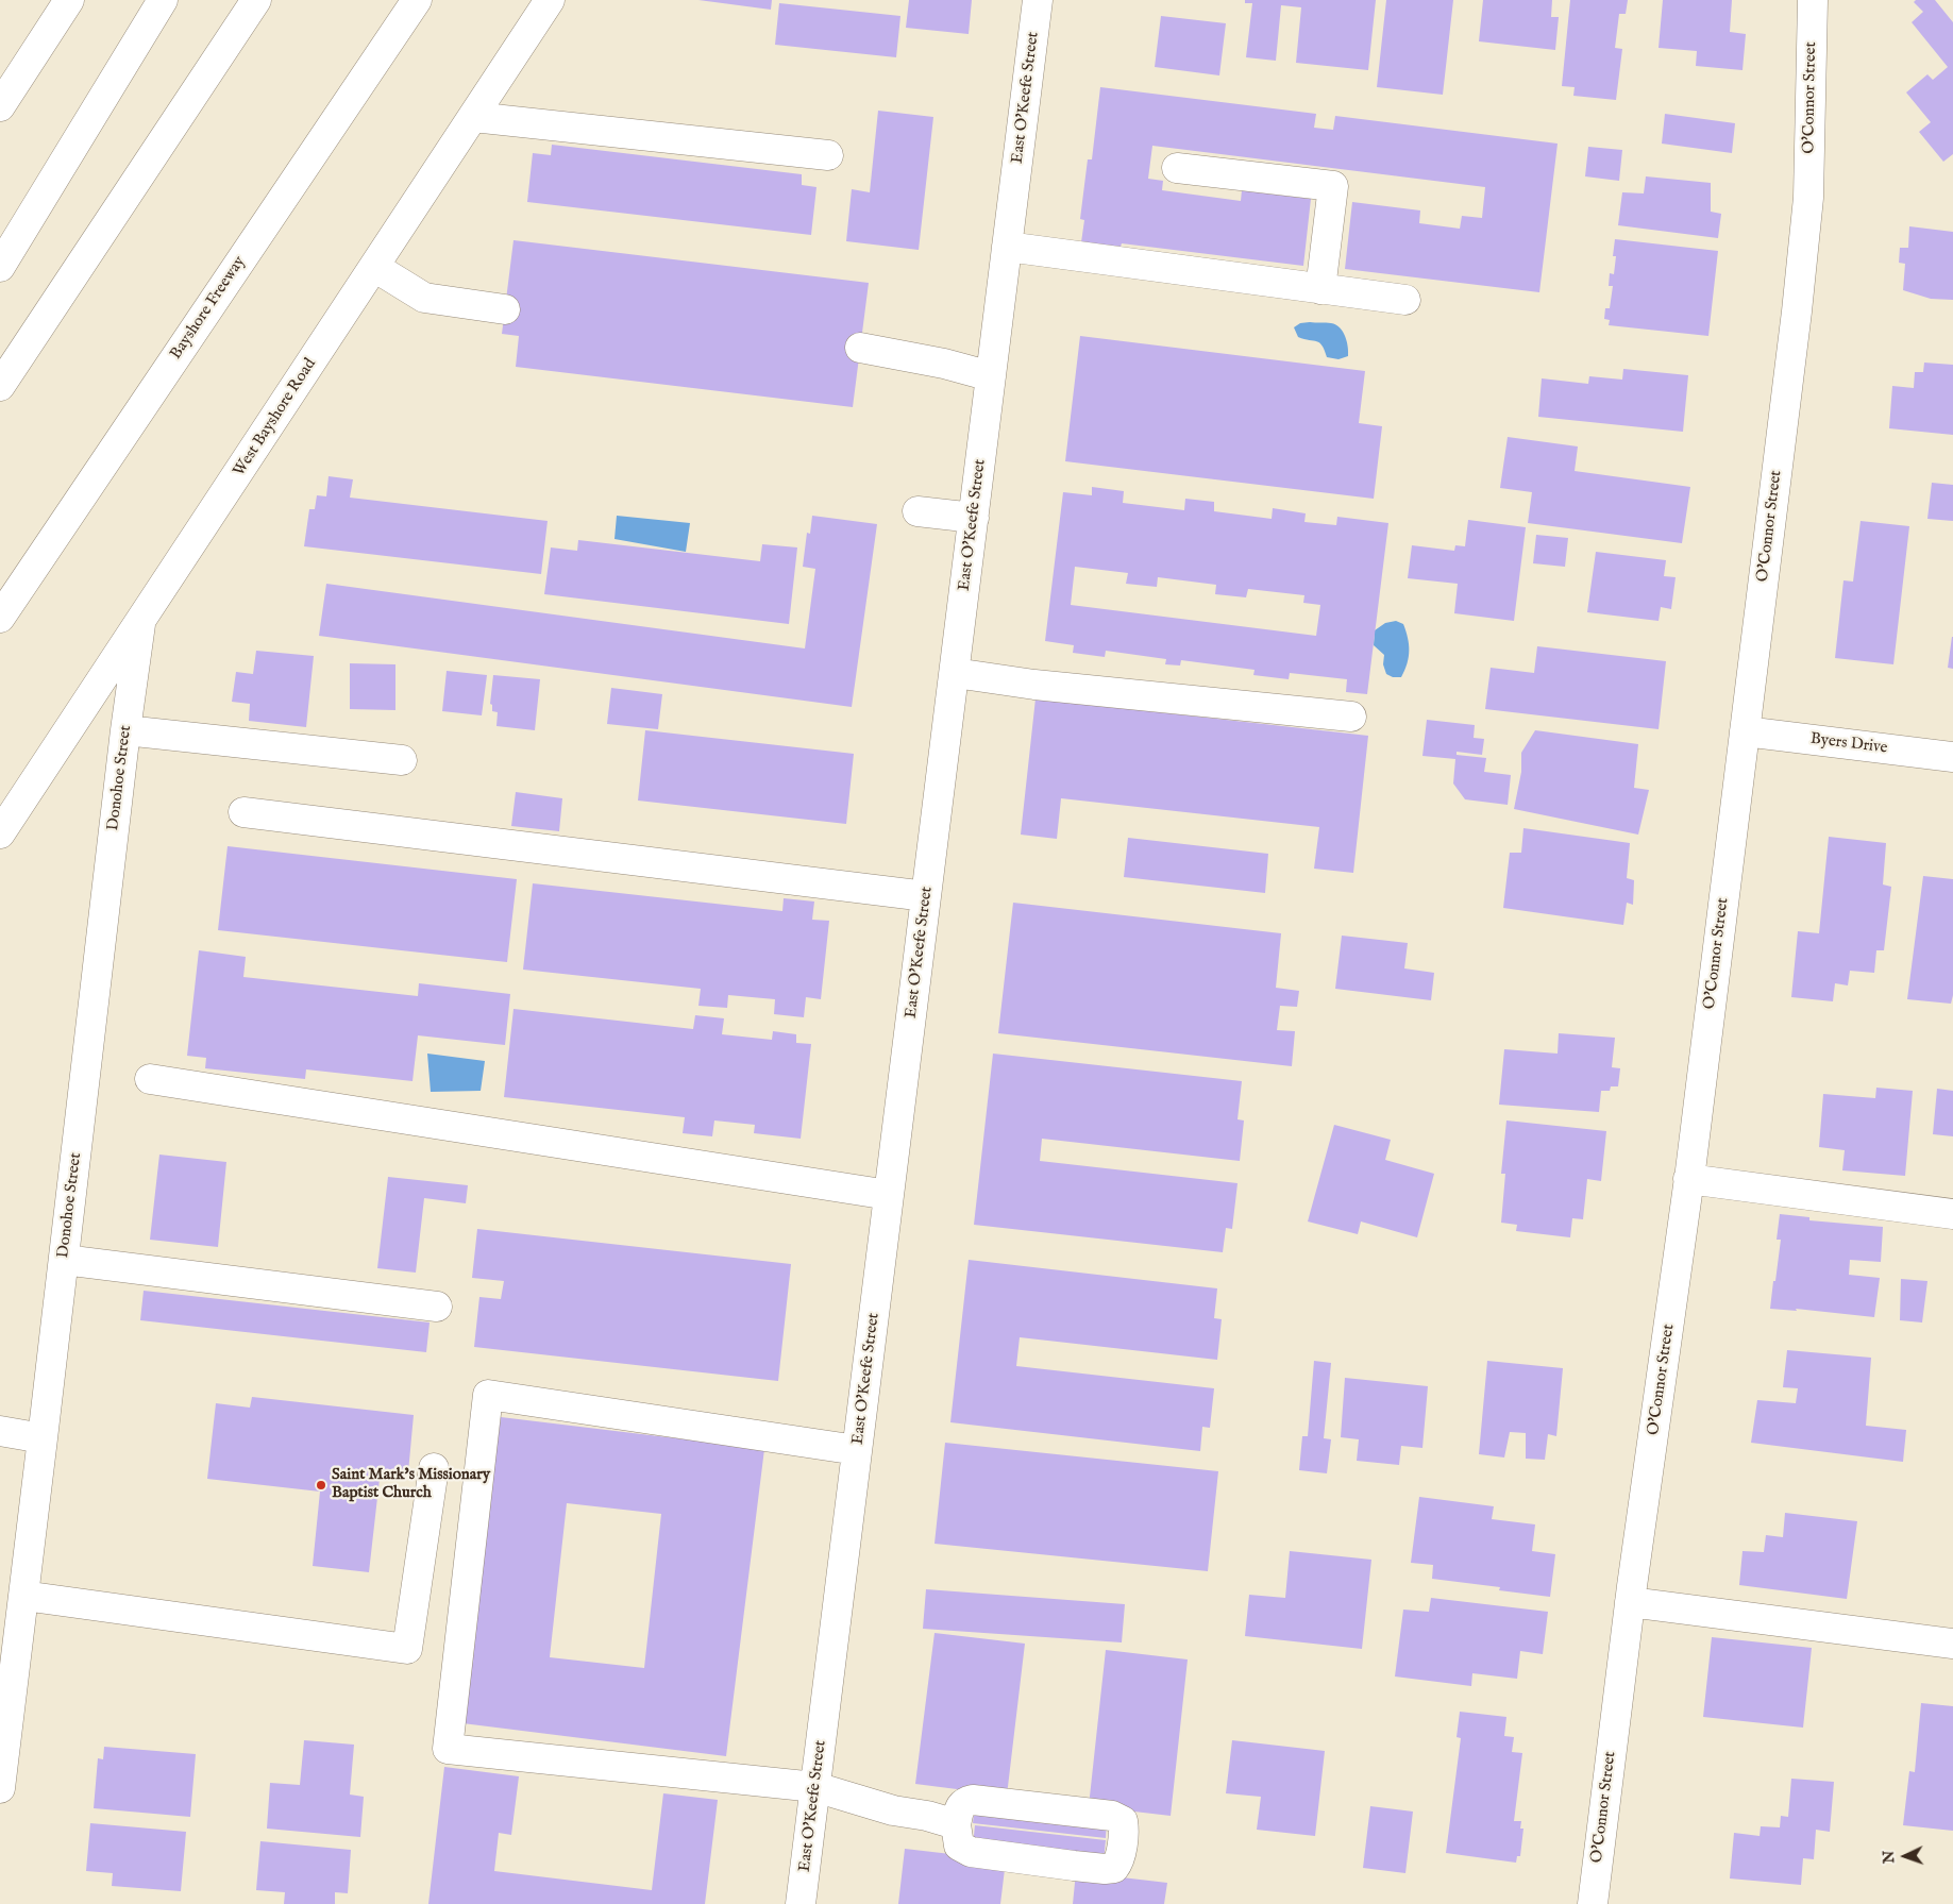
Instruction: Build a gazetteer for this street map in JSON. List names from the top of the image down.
{
  "streets": {
    "main road": [
      "East O'Keefe Street",
      "O'Connor Street",
      "Bayshore Freeway",
      "West Bayshore Road",
      "Byers Drive",
      "Donohoe Street"
    ]
  },
  "crossings": [
    ["O'Connor Street", "Byers Drive"],
    ["West Bayshore Road", "Donohoe Street"]
  ],
  "places": ["Saint Mark's Missionary Baptist Church"],
  "north": "left"
}
